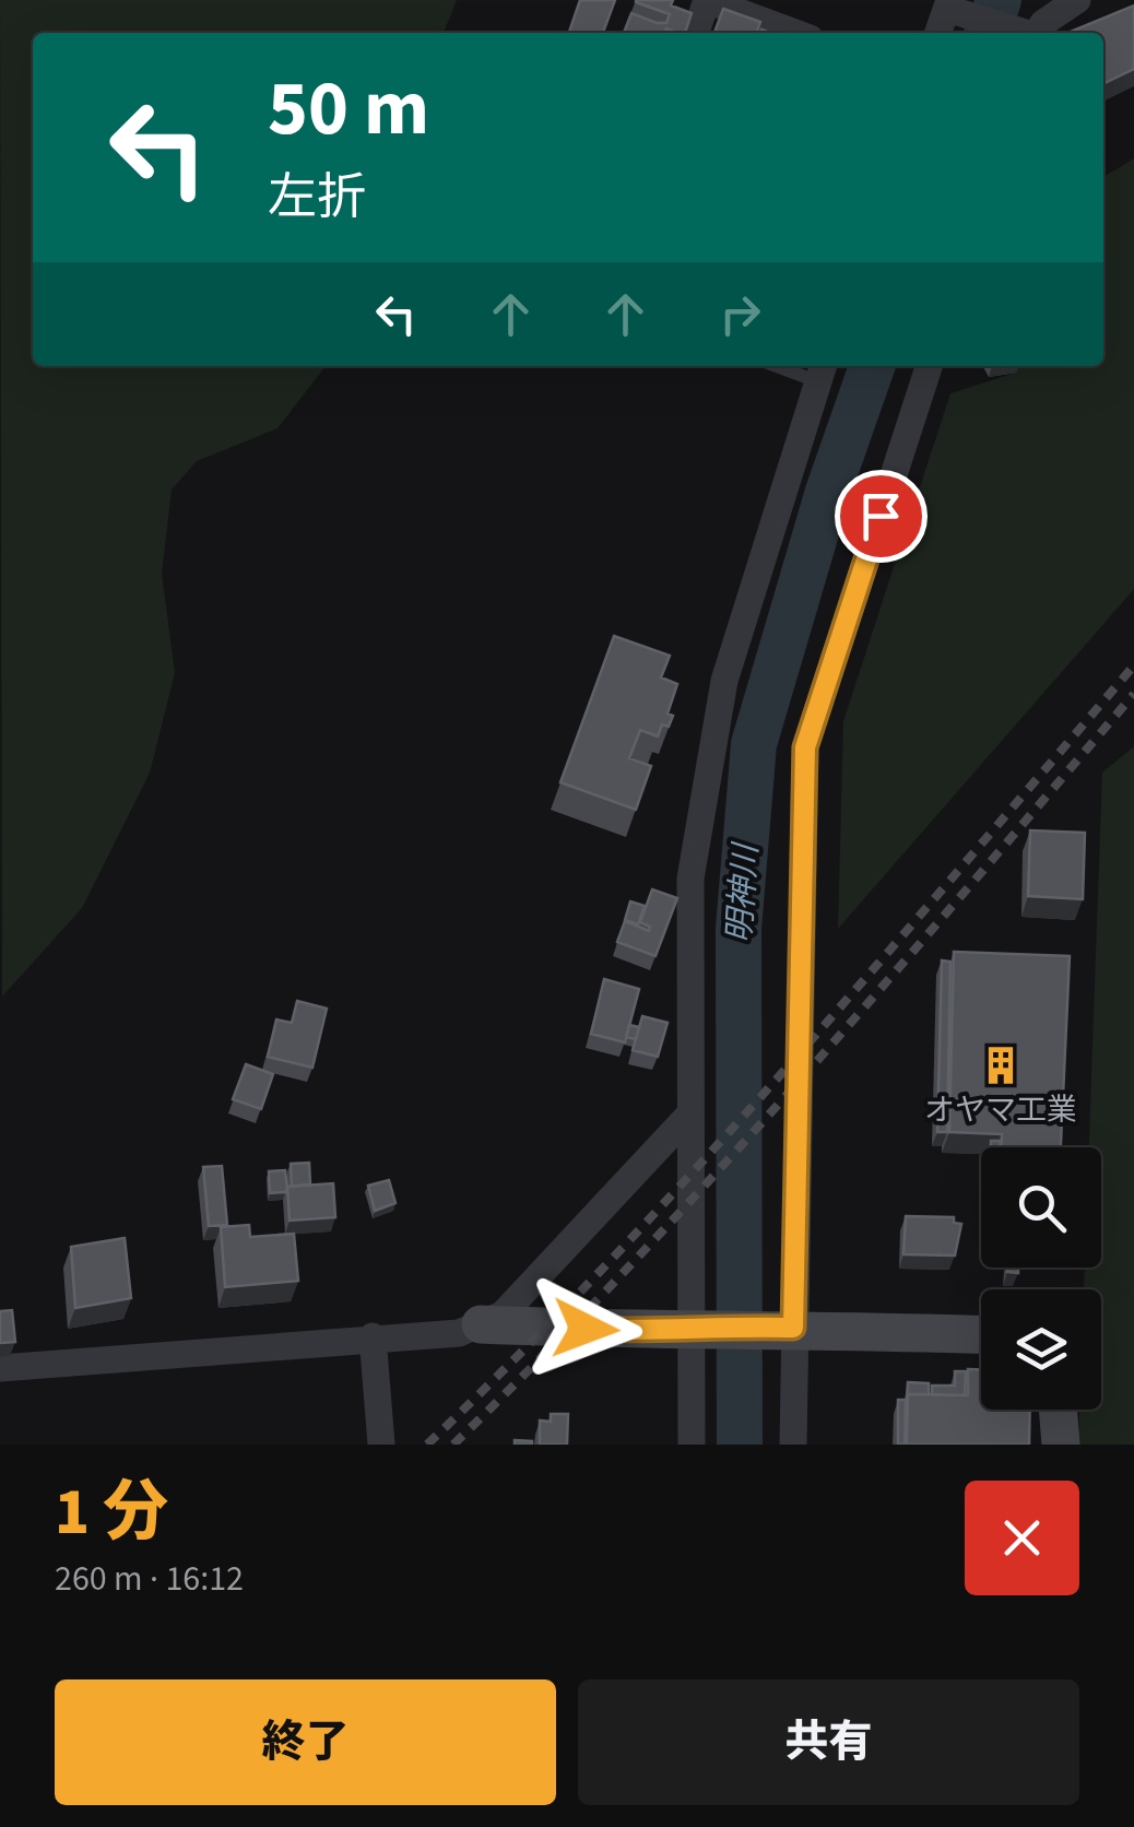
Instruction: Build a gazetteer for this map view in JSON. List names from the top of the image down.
{
  "water": ["明神川"],
  "places": {
    "building": ["オヤマ工業"]
  },
  "page": {
    "turn": ["50 m", "左折"],
    "heading": ["1 分", "260 m · 16:12"],
    "buttons": ["終了", "共有"]
  }
}
